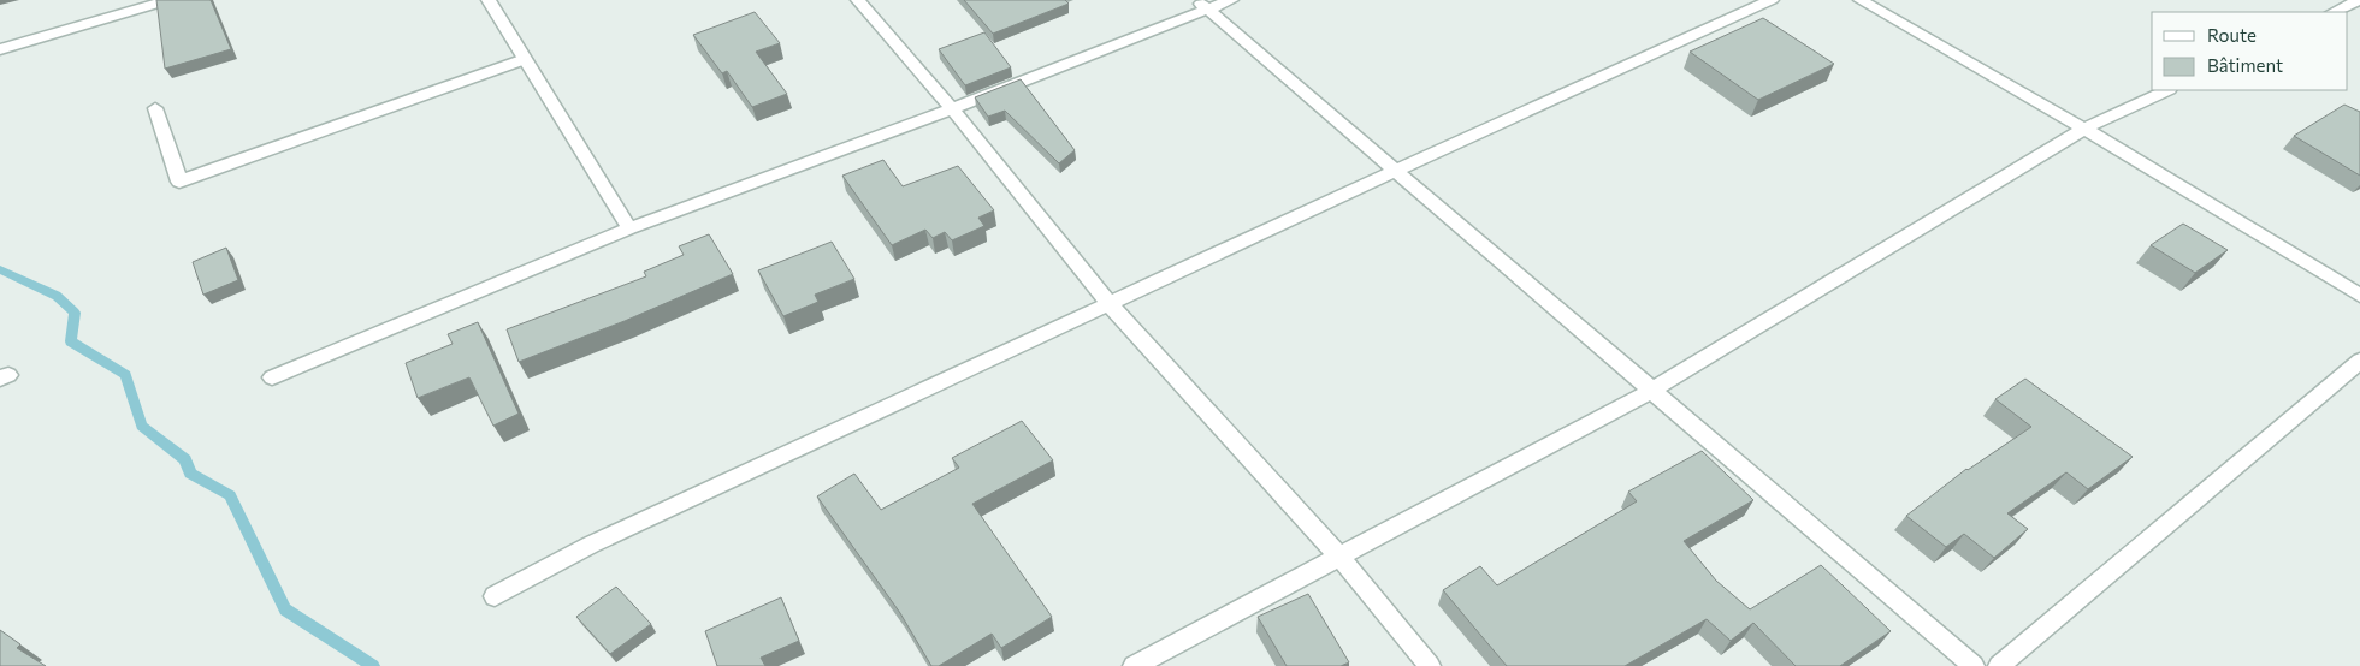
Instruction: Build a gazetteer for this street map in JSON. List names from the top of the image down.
{
  "legend": ["Route", "Bâtiment"]
}
